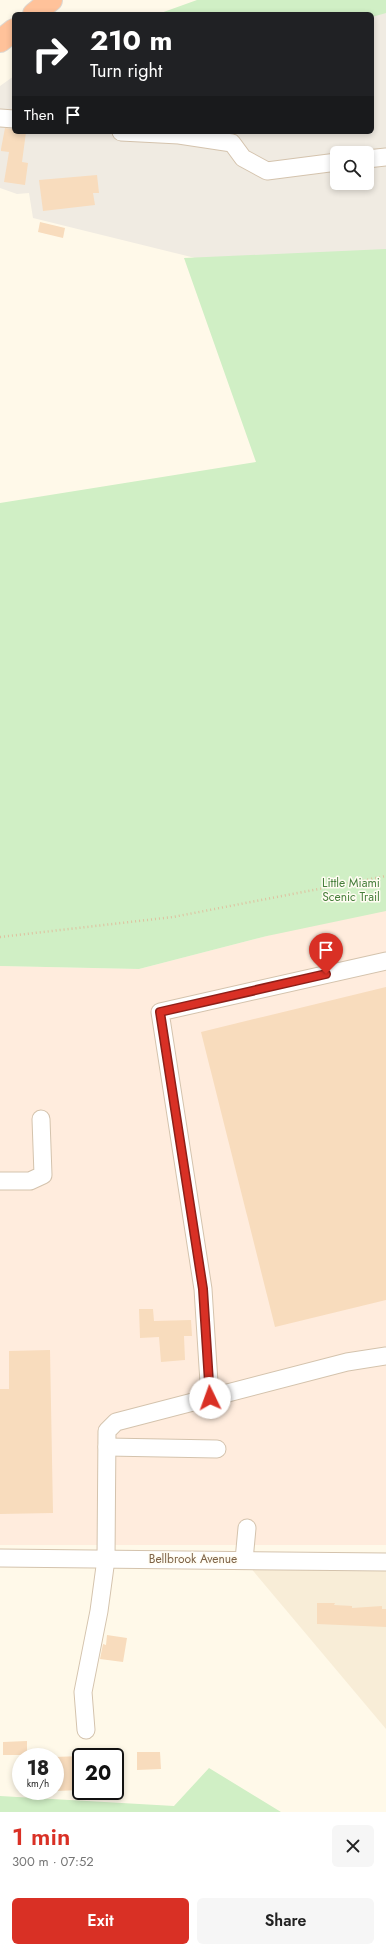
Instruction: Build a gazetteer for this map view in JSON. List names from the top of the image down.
{
  "streets": {
    "street": ["Bellbrook Avenue"]
  },
  "parks": ["Little Miami Scenic Trail"],
  "page": {
    "turn": ["210 m", "Turn right"],
    "then": "Then",
    "speed": "18 km/h",
    "limit": "20",
    "heading": ["1 min", "300 m · 07:52"],
    "buttons": ["Exit", "Share"]
  }
}
